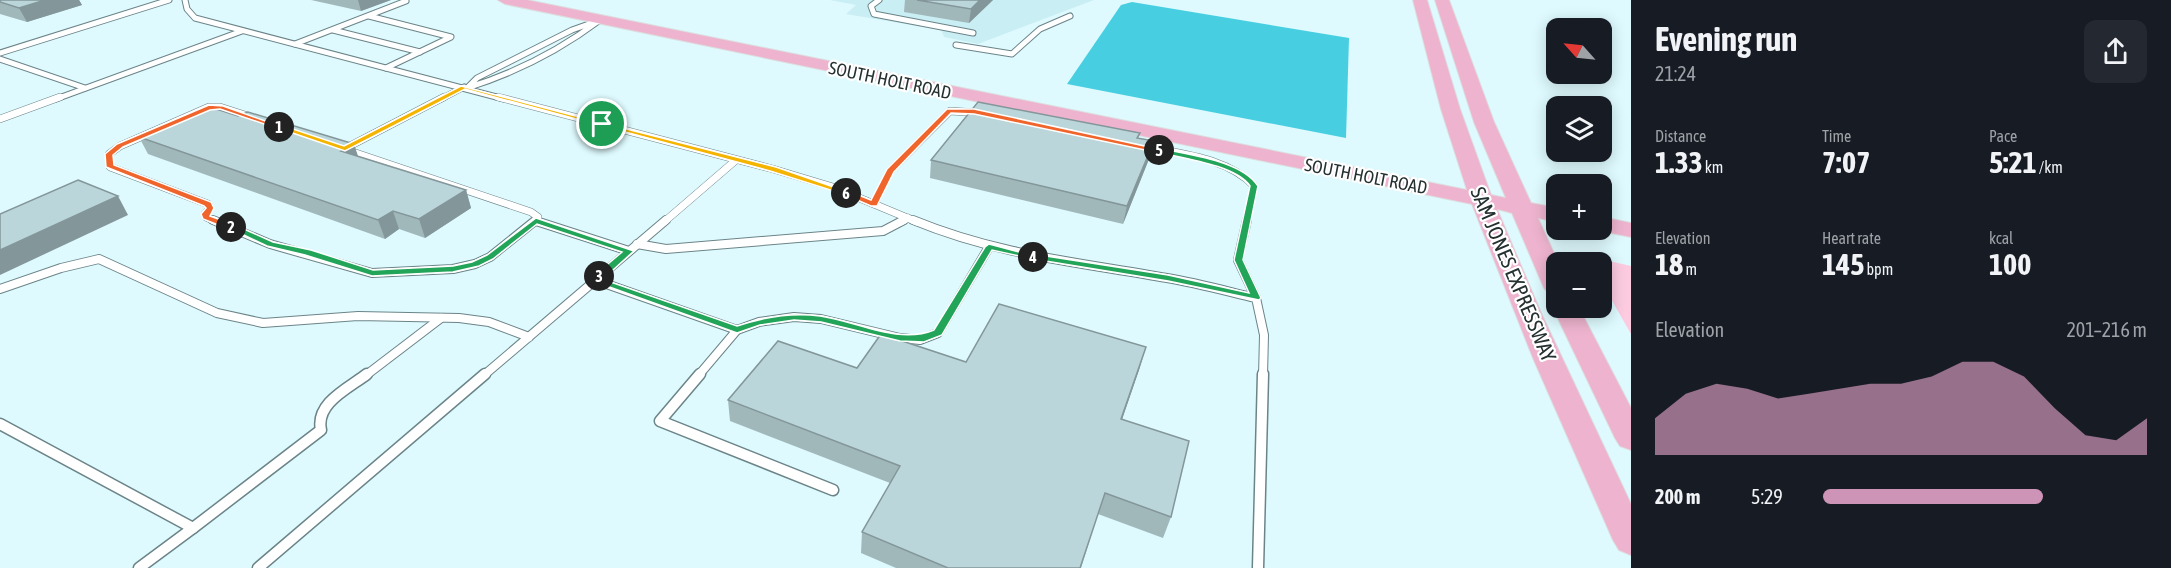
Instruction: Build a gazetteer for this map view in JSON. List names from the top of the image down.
{
  "streets": {
    "main road": ["SOUTH HOLT ROAD", "SAM JONES EXPRESSWAY"]
  },
  "crossings": [
    ["SOUTH HOLT ROAD", "SAM JONES EXPRESSWAY"]
  ],
  "north": "top left",
  "page": {
    "heading": ["Evening run", "21:24"],
    "map_buttons": ["+", "−"],
    "stats": [
      ["Distance", "1.33 km"],
      ["Time", "7:07"],
      ["Pace", "5:21 /km"],
      ["Elevation", "18 m"],
      ["Heart rate", "145 bpm"],
      ["kcal", "100"]
    ],
    "pins": [
      "1",
      "5",
      "6",
      "2",
      "4",
      "3"
    ],
    "chart": ["Elevation", "201–216 m"],
    "list": [
      {
        "name": "200 m",
        "note": "5:29"
      }
    ]
  }
}
